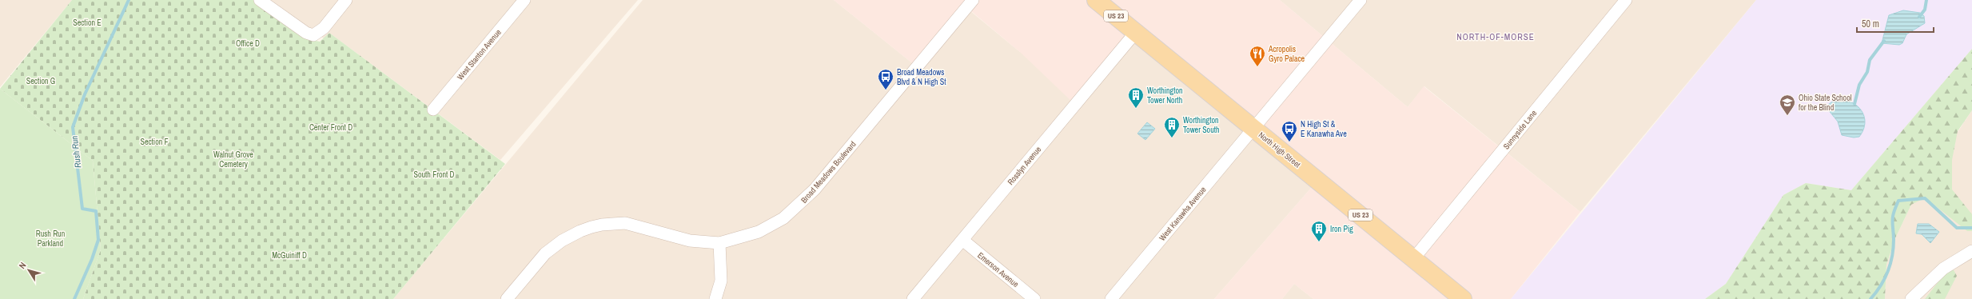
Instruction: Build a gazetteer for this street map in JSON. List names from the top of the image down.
{
  "streets": {
    "main road": ["US 23", "North High Street"],
    "street": [
      "West Stanton Avenue",
      "Sunnyside Lane",
      "Rosslyn Avenue",
      "Broad Meadows Boulevard",
      "West Kanawha Avenue",
      "Emerson Avenue"
    ]
  },
  "crossings": [
    ["Sunnyside Lane", "North High Street"],
    ["North High Street", "Rosslyn Avenue"],
    ["North High Street", "West Kanawha Avenue"],
    ["Rosslyn Avenue", "Emerson Avenue"]
  ],
  "districts": ["NORTH-OF-MORSE"],
  "water": ["Rush Run"],
  "parks": [
    "Section E",
    "Office D",
    "Section G",
    "Center Front D",
    "Section F",
    "Walnut Grove Cemetery",
    "South Front D",
    "Rush Run Parkland",
    "McGuiniff D"
  ],
  "places": {
    "restaurant": ["Acropolis Gyro Palace"],
    "bus stop": ["Broad Meadows Blvd & N High St", "N High St & E Kanawha Ave"],
    "building": ["Worthington Tower North", "Worthington Tower South", "Iron Pig"],
    "school or university": ["Ohio State School for the Blind"]
  },
  "scale_bar": "50 m",
  "north": "top left"
}
